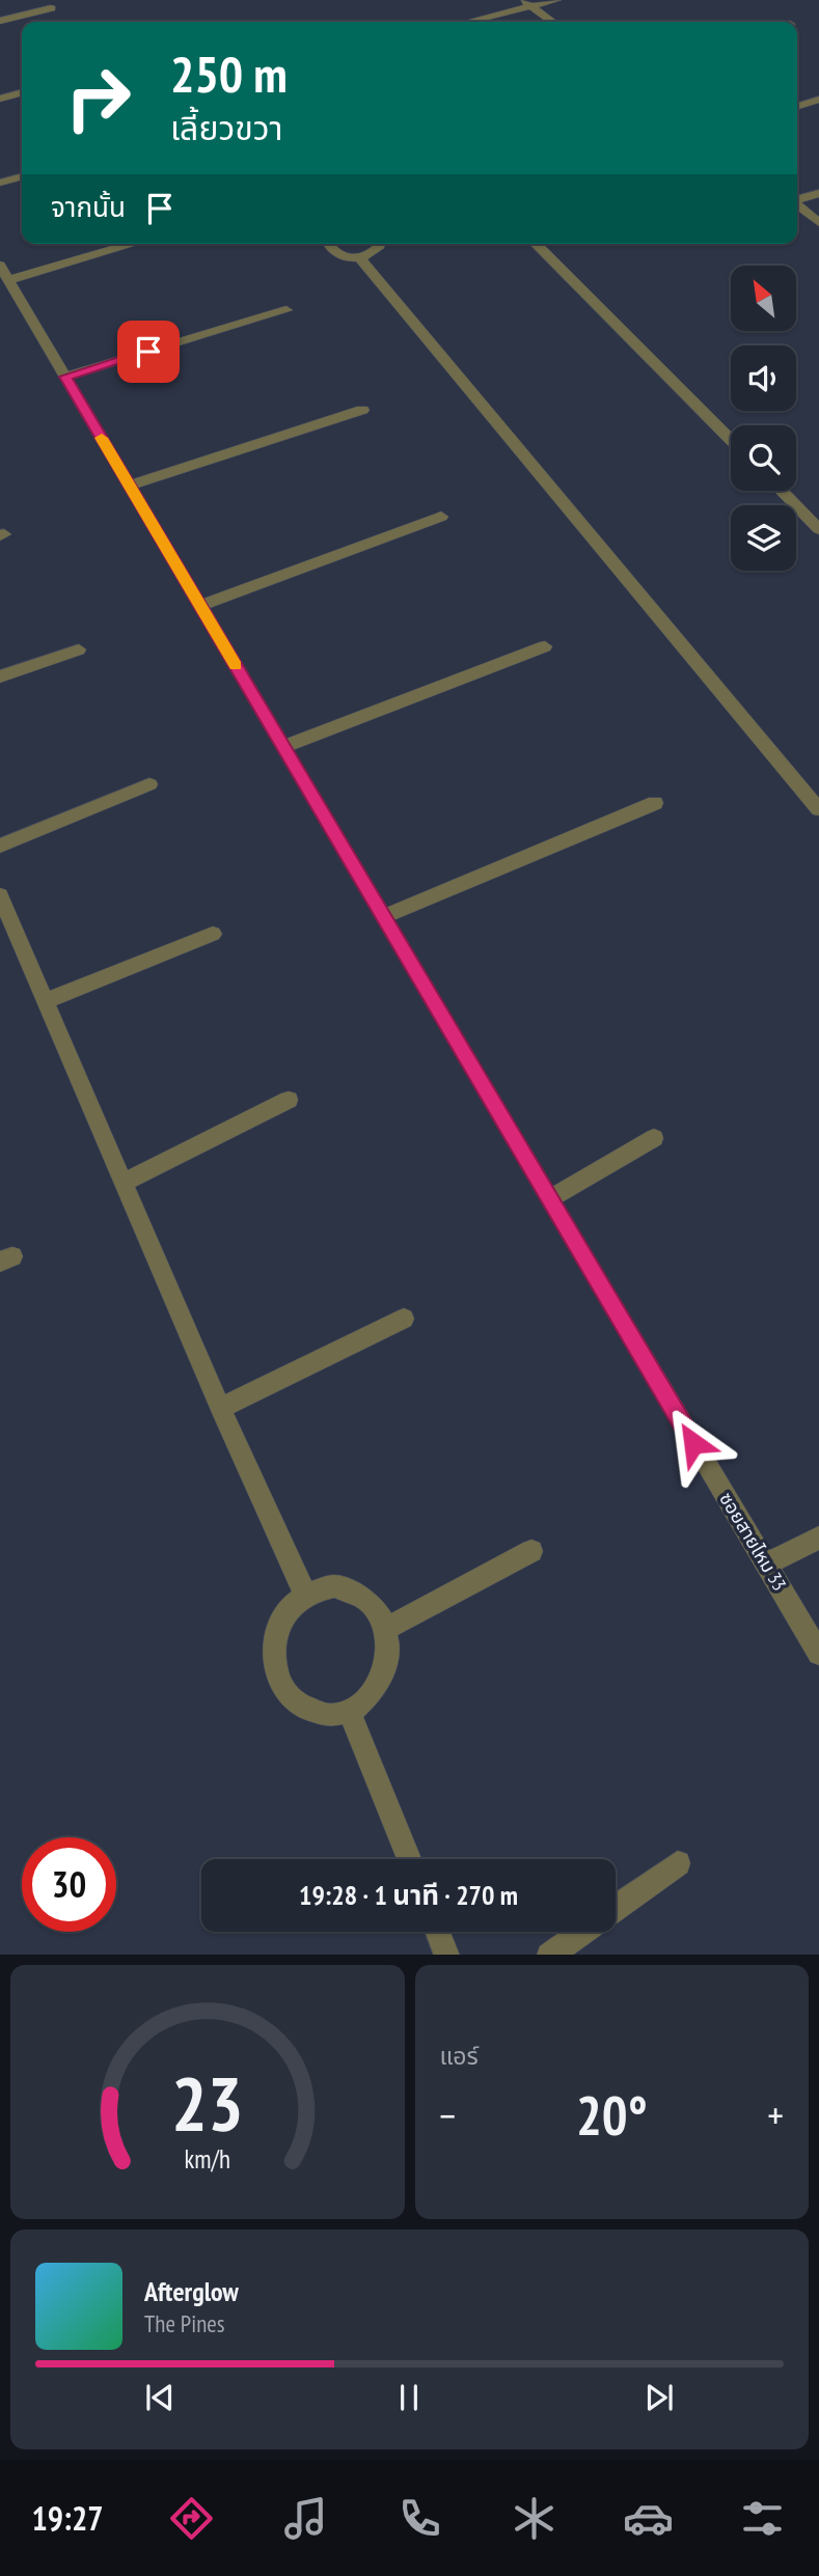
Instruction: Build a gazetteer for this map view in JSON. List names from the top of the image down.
{
  "streets": {
    "street": ["ซอยสายไหม 33"]
  },
  "north": "top left",
  "page": {
    "turn": ["250 m", "เลี้ยวขวา"],
    "then": "จากนั้น",
    "limit": "30",
    "trip": "19:28 · 1 นาที · 270 m",
    "tile": "แอร์",
    "heat": ["−", "20°", "+"],
    "song": ["Afterglow", "The Pines"],
    "tabs": "19:27",
    "gauge": ["23", "km/h"]
  }
}
